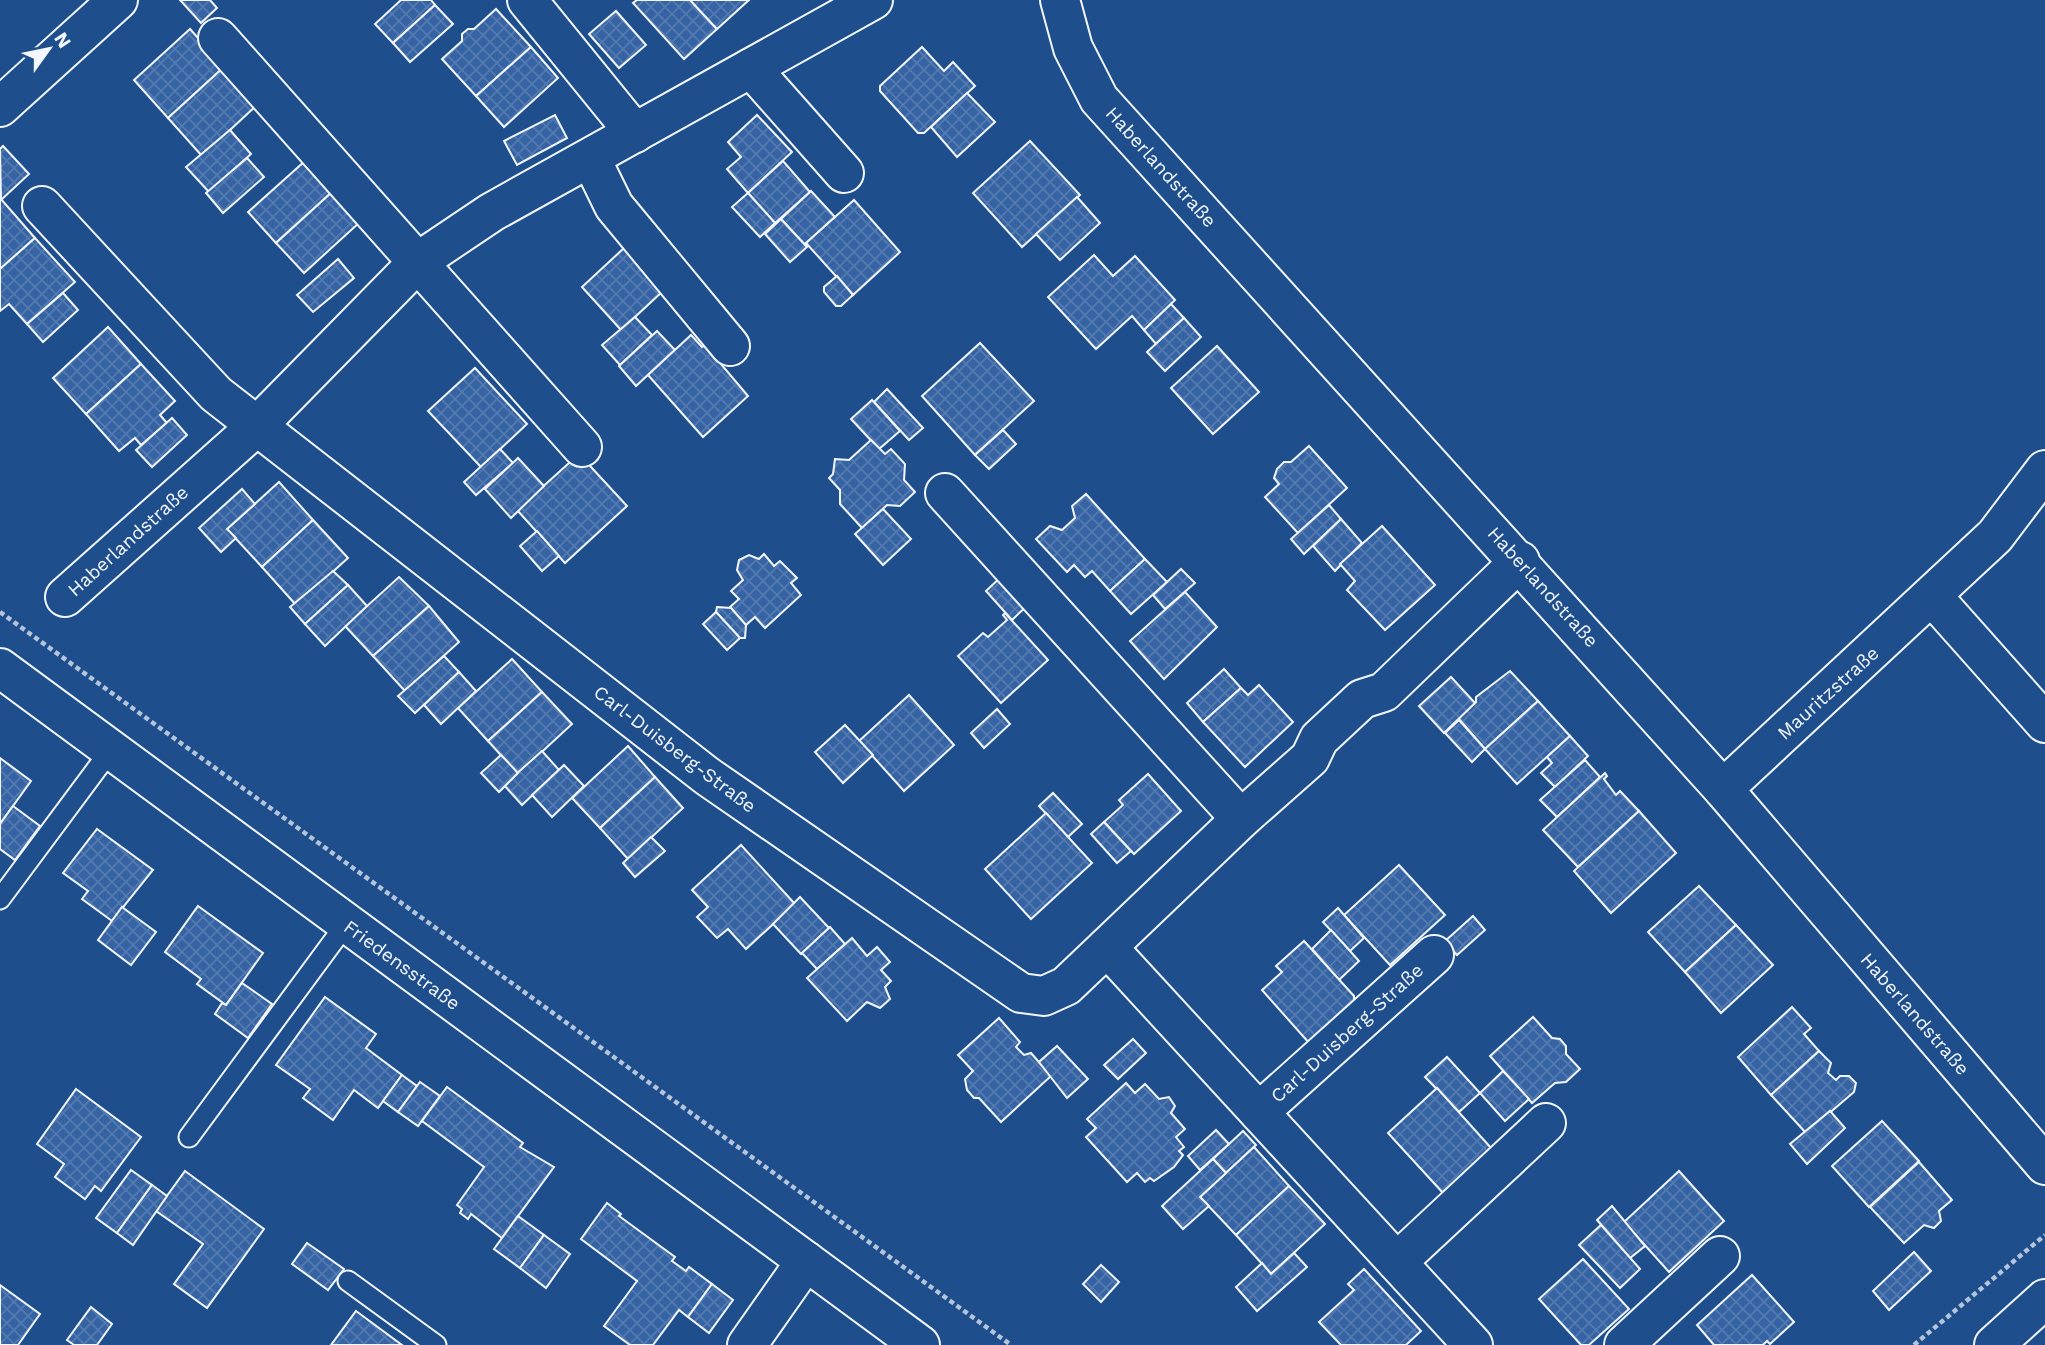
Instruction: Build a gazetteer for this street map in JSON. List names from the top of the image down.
{
  "streets": {
    "street": [
      "Haberlandstraße",
      "Mauritzstraße",
      "Carl-Duisberg-Straße",
      "Friedensstraße"
    ]
  },
  "crossings": [
    ["Haberlandstraße", "Mauritzstraße"],
    ["Haberlandstraße", "Carl-Duisberg-Straße"],
    ["Haberlandstraße", "Friedensstraße"]
  ],
  "north": "top right"
}
